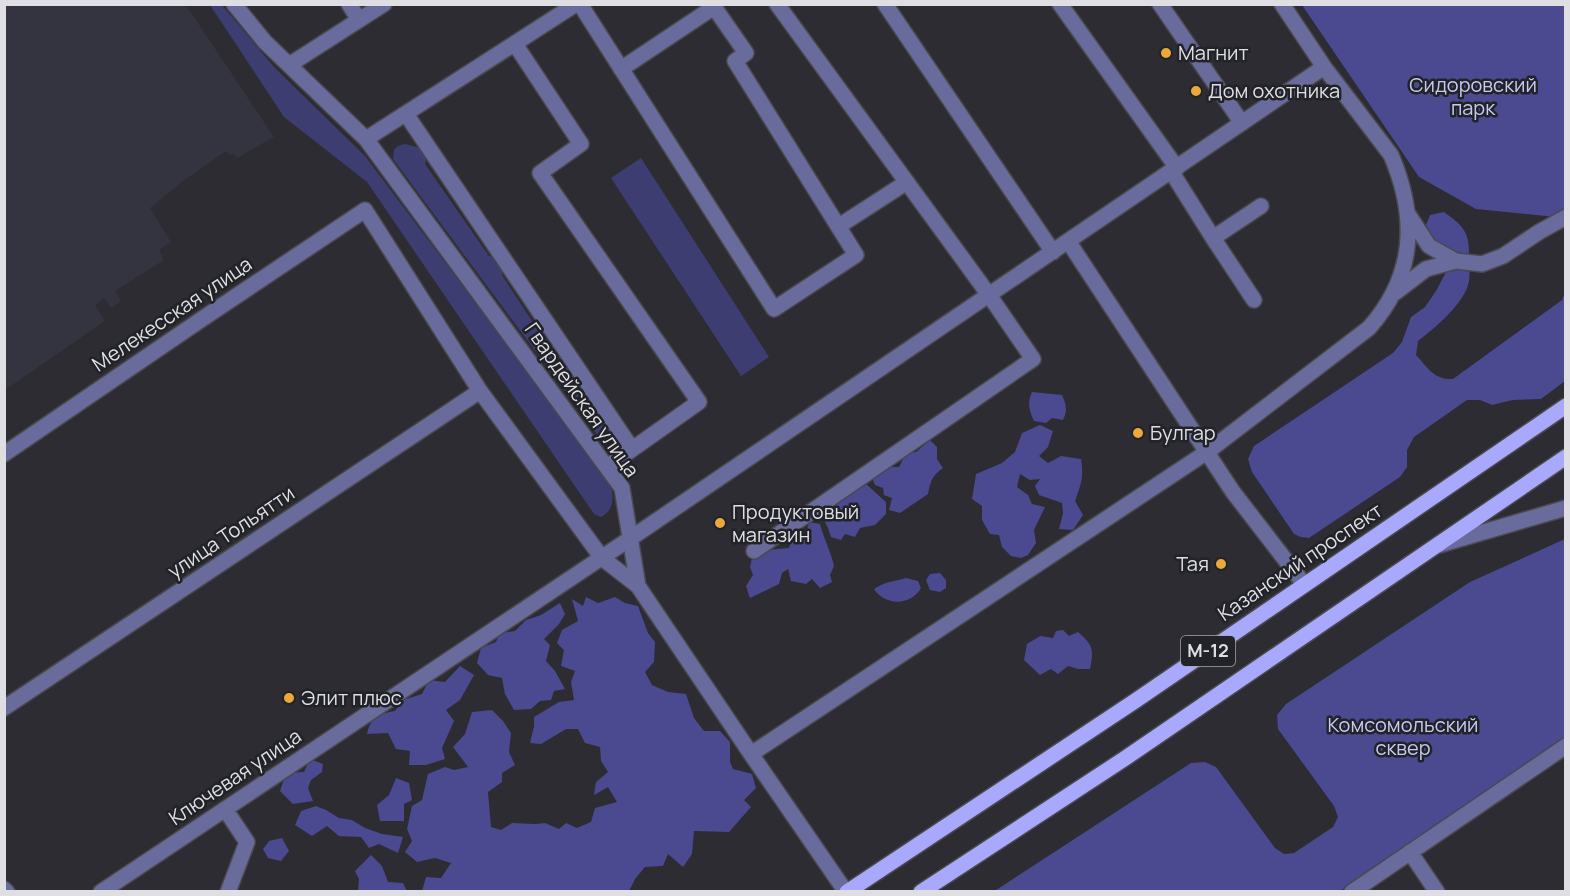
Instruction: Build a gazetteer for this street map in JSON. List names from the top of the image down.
{
  "streets": {
    "main road": ["Казанский проспект", "М-12"],
    "street": [
      "Мелекесская улица",
      "Гвардейская улица",
      "улица Тольятти",
      "Ключевая улица"
    ]
  },
  "crossings": [
    ["Мелекесская улица", "улица Тольятти"],
    ["Гвардейская улица", "Казанский проспект"],
    ["Гвардейская улица", "Ключевая улица"]
  ],
  "parks": ["Сидоровский парк", "Комсомольский сквер"],
  "places": [
    "Магнит",
    "Дом охотника",
    "Булгар",
    "Продуктовый магазин",
    "Тая",
    "Элит плюс"
  ]
}
